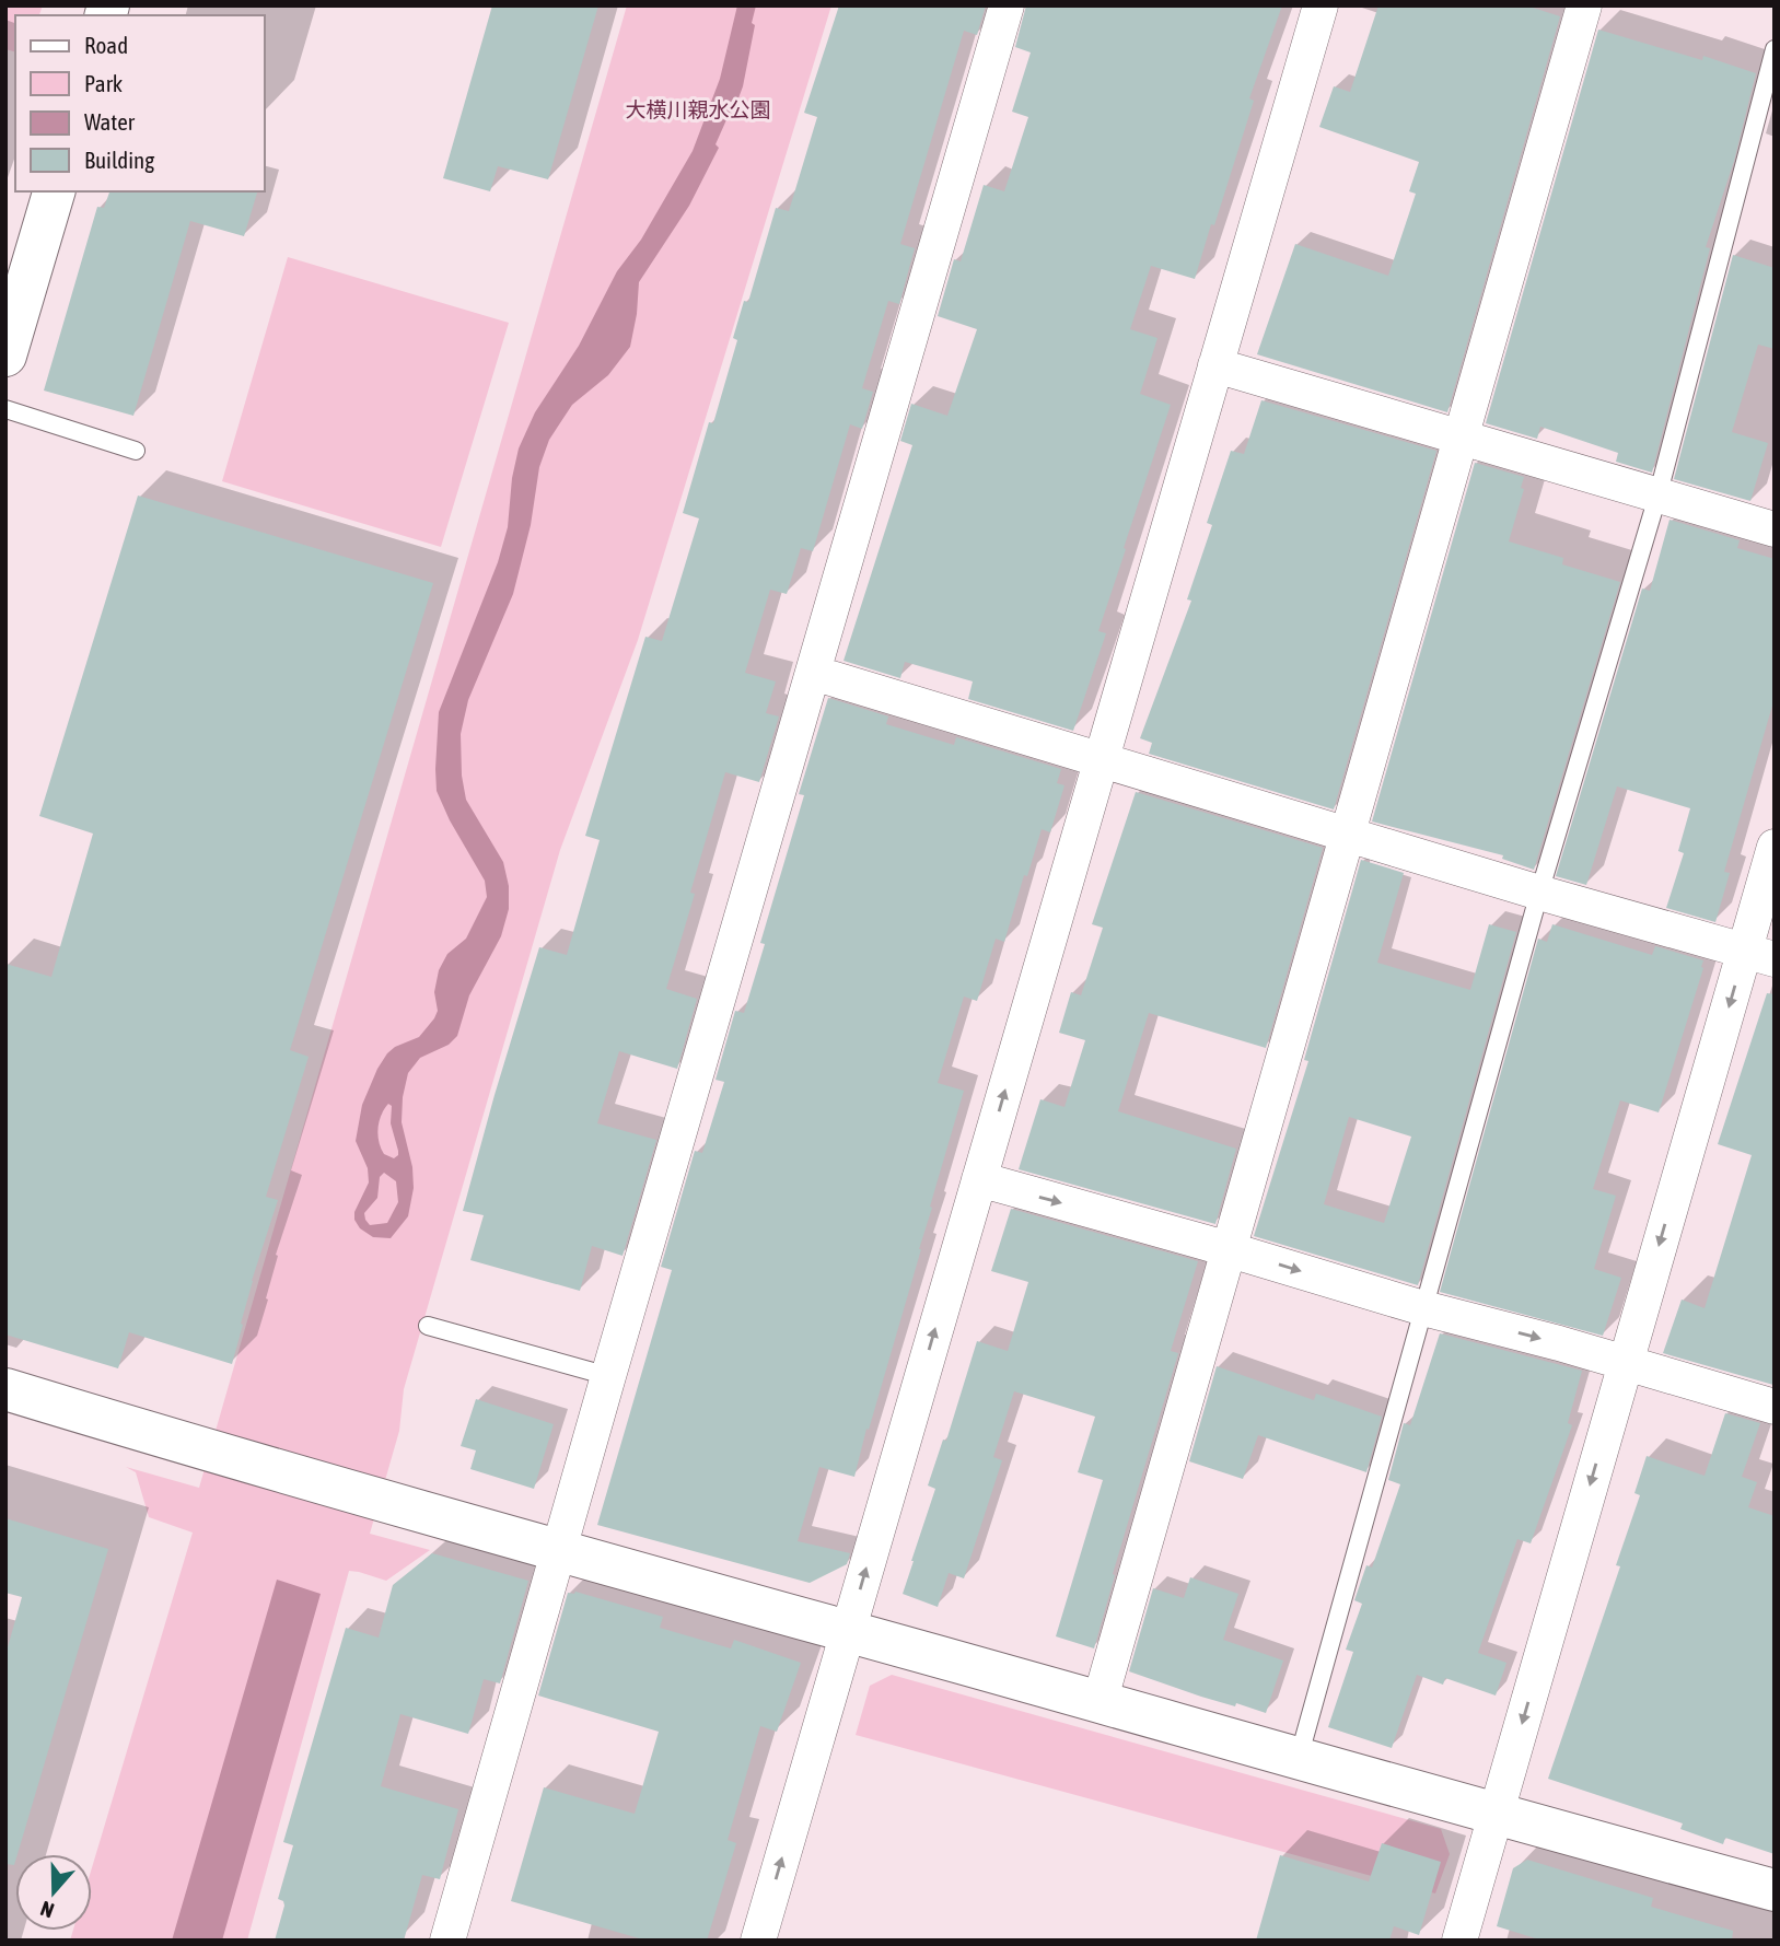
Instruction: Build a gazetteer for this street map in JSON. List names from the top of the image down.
{
  "parks": ["大横川親水公園"],
  "legend": [
    "Road",
    "Park",
    "Water",
    "Building"
  ],
  "north": "bottom"
}
